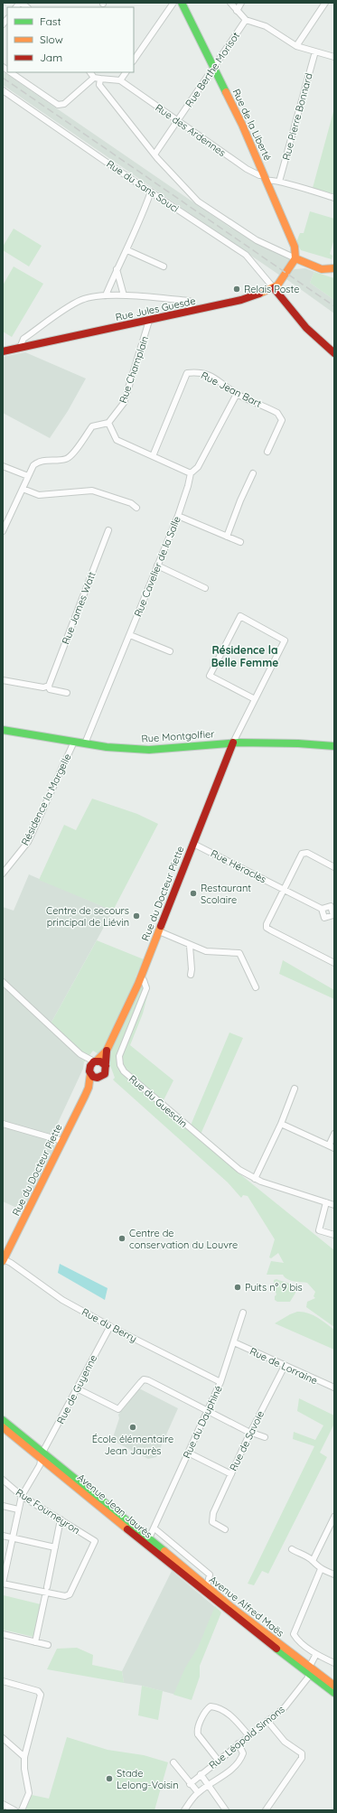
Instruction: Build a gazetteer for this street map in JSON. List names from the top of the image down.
{
  "streets": {
    "street": [
      "Rue Berthe Morisot",
      "Rue Pierre Bonnard",
      "Rue de la Liberté",
      "Rue des Ardennes",
      "Rue du Sans Souci",
      "Rue Jules Guesde",
      "Rue Champlain",
      "Rue Jean Bart",
      "Rue Cavelier de la Salle",
      "Rue James Watt",
      "Rue Montgolfier",
      "Résidence la Margelle",
      "Rue Héraclès",
      "Rue du Docteur Piette",
      "Rue du Guesclin",
      "Rue du Berry",
      "Rue de Lorraine",
      "Rue de Guyenne",
      "Rue du Dauphiné",
      "Rue de Savoie",
      "Avenue Jean Jaurès",
      "Rue Fourneyron",
      "Avenue Alfred Maës",
      "Rue Léopold Simons"
    ]
  },
  "crossings": [
    ["Rue Berthe Morisot", "Rue de la Liberté"],
    ["Rue Berthe Morisot", "Rue des Ardennes"],
    ["Rue Pierre Bonnard", "Rue des Ardennes"],
    ["Rue de la Liberté", "Rue des Ardennes"],
    ["Rue du Sans Souci", "Rue Jules Guesde"],
    ["Rue Jules Guesde", "Rue Champlain"],
    ["Rue Jean Bart", "Rue Cavelier de la Salle"],
    ["Rue Cavelier de la Salle", "Rue Montgolfier"],
    ["Rue Montgolfier", "Résidence la Margelle"],
    ["Rue Montgolfier", "Rue du Docteur Piette"],
    ["Rue Héraclès", "Rue du Docteur Piette"],
    ["Rue du Docteur Piette", "Rue du Guesclin"],
    ["Rue du Docteur Piette", "Rue du Berry"],
    ["Rue du Berry", "Rue de Guyenne"],
    ["Rue du Berry", "Rue du Dauphiné"],
    ["Rue de Lorraine", "Rue du Dauphiné"],
    ["Rue de Lorraine", "Rue de Savoie"],
    ["Rue de Guyenne", "Avenue Jean Jaurès"],
    ["Rue de Guyenne", "Rue Fourneyron"],
    ["Rue du Dauphiné", "Avenue Jean Jaurès"],
    ["Rue du Dauphiné", "Avenue Alfred Maës"],
    ["Avenue Jean Jaurès", "Avenue Alfred Maës"],
    ["Avenue Alfred Maës", "Rue Léopold Simons"]
  ],
  "districts": ["Résidence la Belle Femme"],
  "places": [
    "Relais Poste",
    "Restaurant Scolaire",
    "Centre de secours principal de Liévin",
    "Centre de conservation du Louvre",
    "Puits n° 9 bis",
    "École élémentaire Jean Jaurès",
    "Stade Lelong-Voisin"
  ],
  "legend": ["Fast", "Slow", "Jam"]
}
